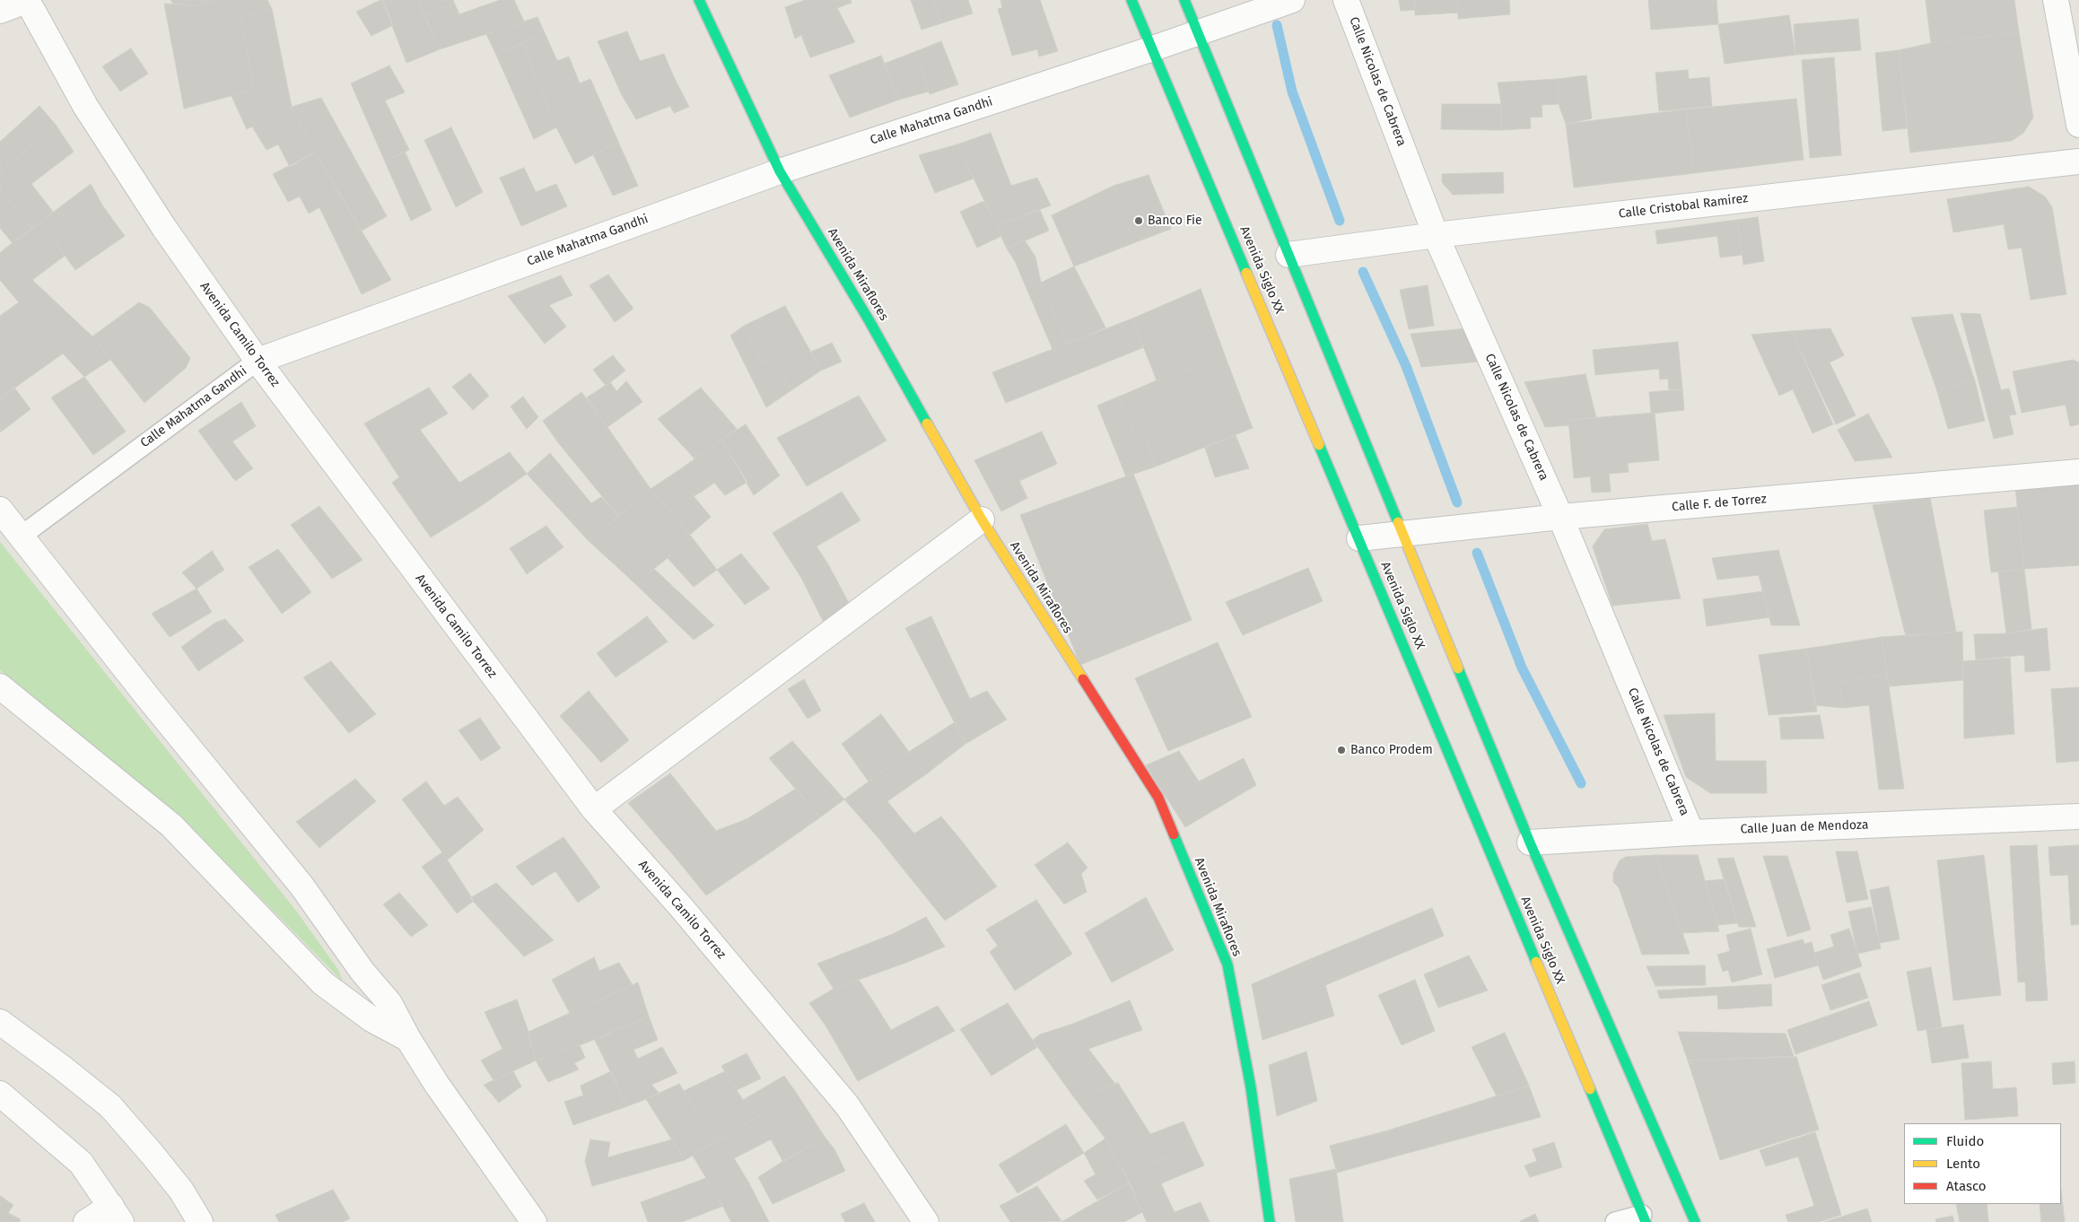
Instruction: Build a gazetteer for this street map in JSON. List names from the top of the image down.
{
  "streets": {
    "main road": ["Avenida Siglo XX", "Avenida Miraflores"],
    "street": [
      "Calle Nicolas de Cabrera",
      "Calle Mahatma Gandhi",
      "Calle Cristobal Ramirez",
      "Avenida Camilo Torrez",
      "Calle F. de Torrez",
      "Calle Juan de Mendoza"
    ]
  },
  "crossings": [
    ["Calle Nicolas de Cabrera", "Calle Cristobal Ramirez"],
    ["Calle Nicolas de Cabrera", "Calle F. de Torrez"],
    ["Calle Nicolas de Cabrera", "Calle Juan de Mendoza"],
    ["Calle Mahatma Gandhi", "Avenida Siglo XX"],
    ["Calle Mahatma Gandhi", "Avenida Miraflores"],
    ["Calle Mahatma Gandhi", "Avenida Camilo Torrez"],
    ["Avenida Siglo XX", "Calle F. de Torrez"]
  ],
  "places": ["Banco Fie", "Banco Prodem"],
  "legend": ["Fluido", "Lento", "Atasco"]
}
